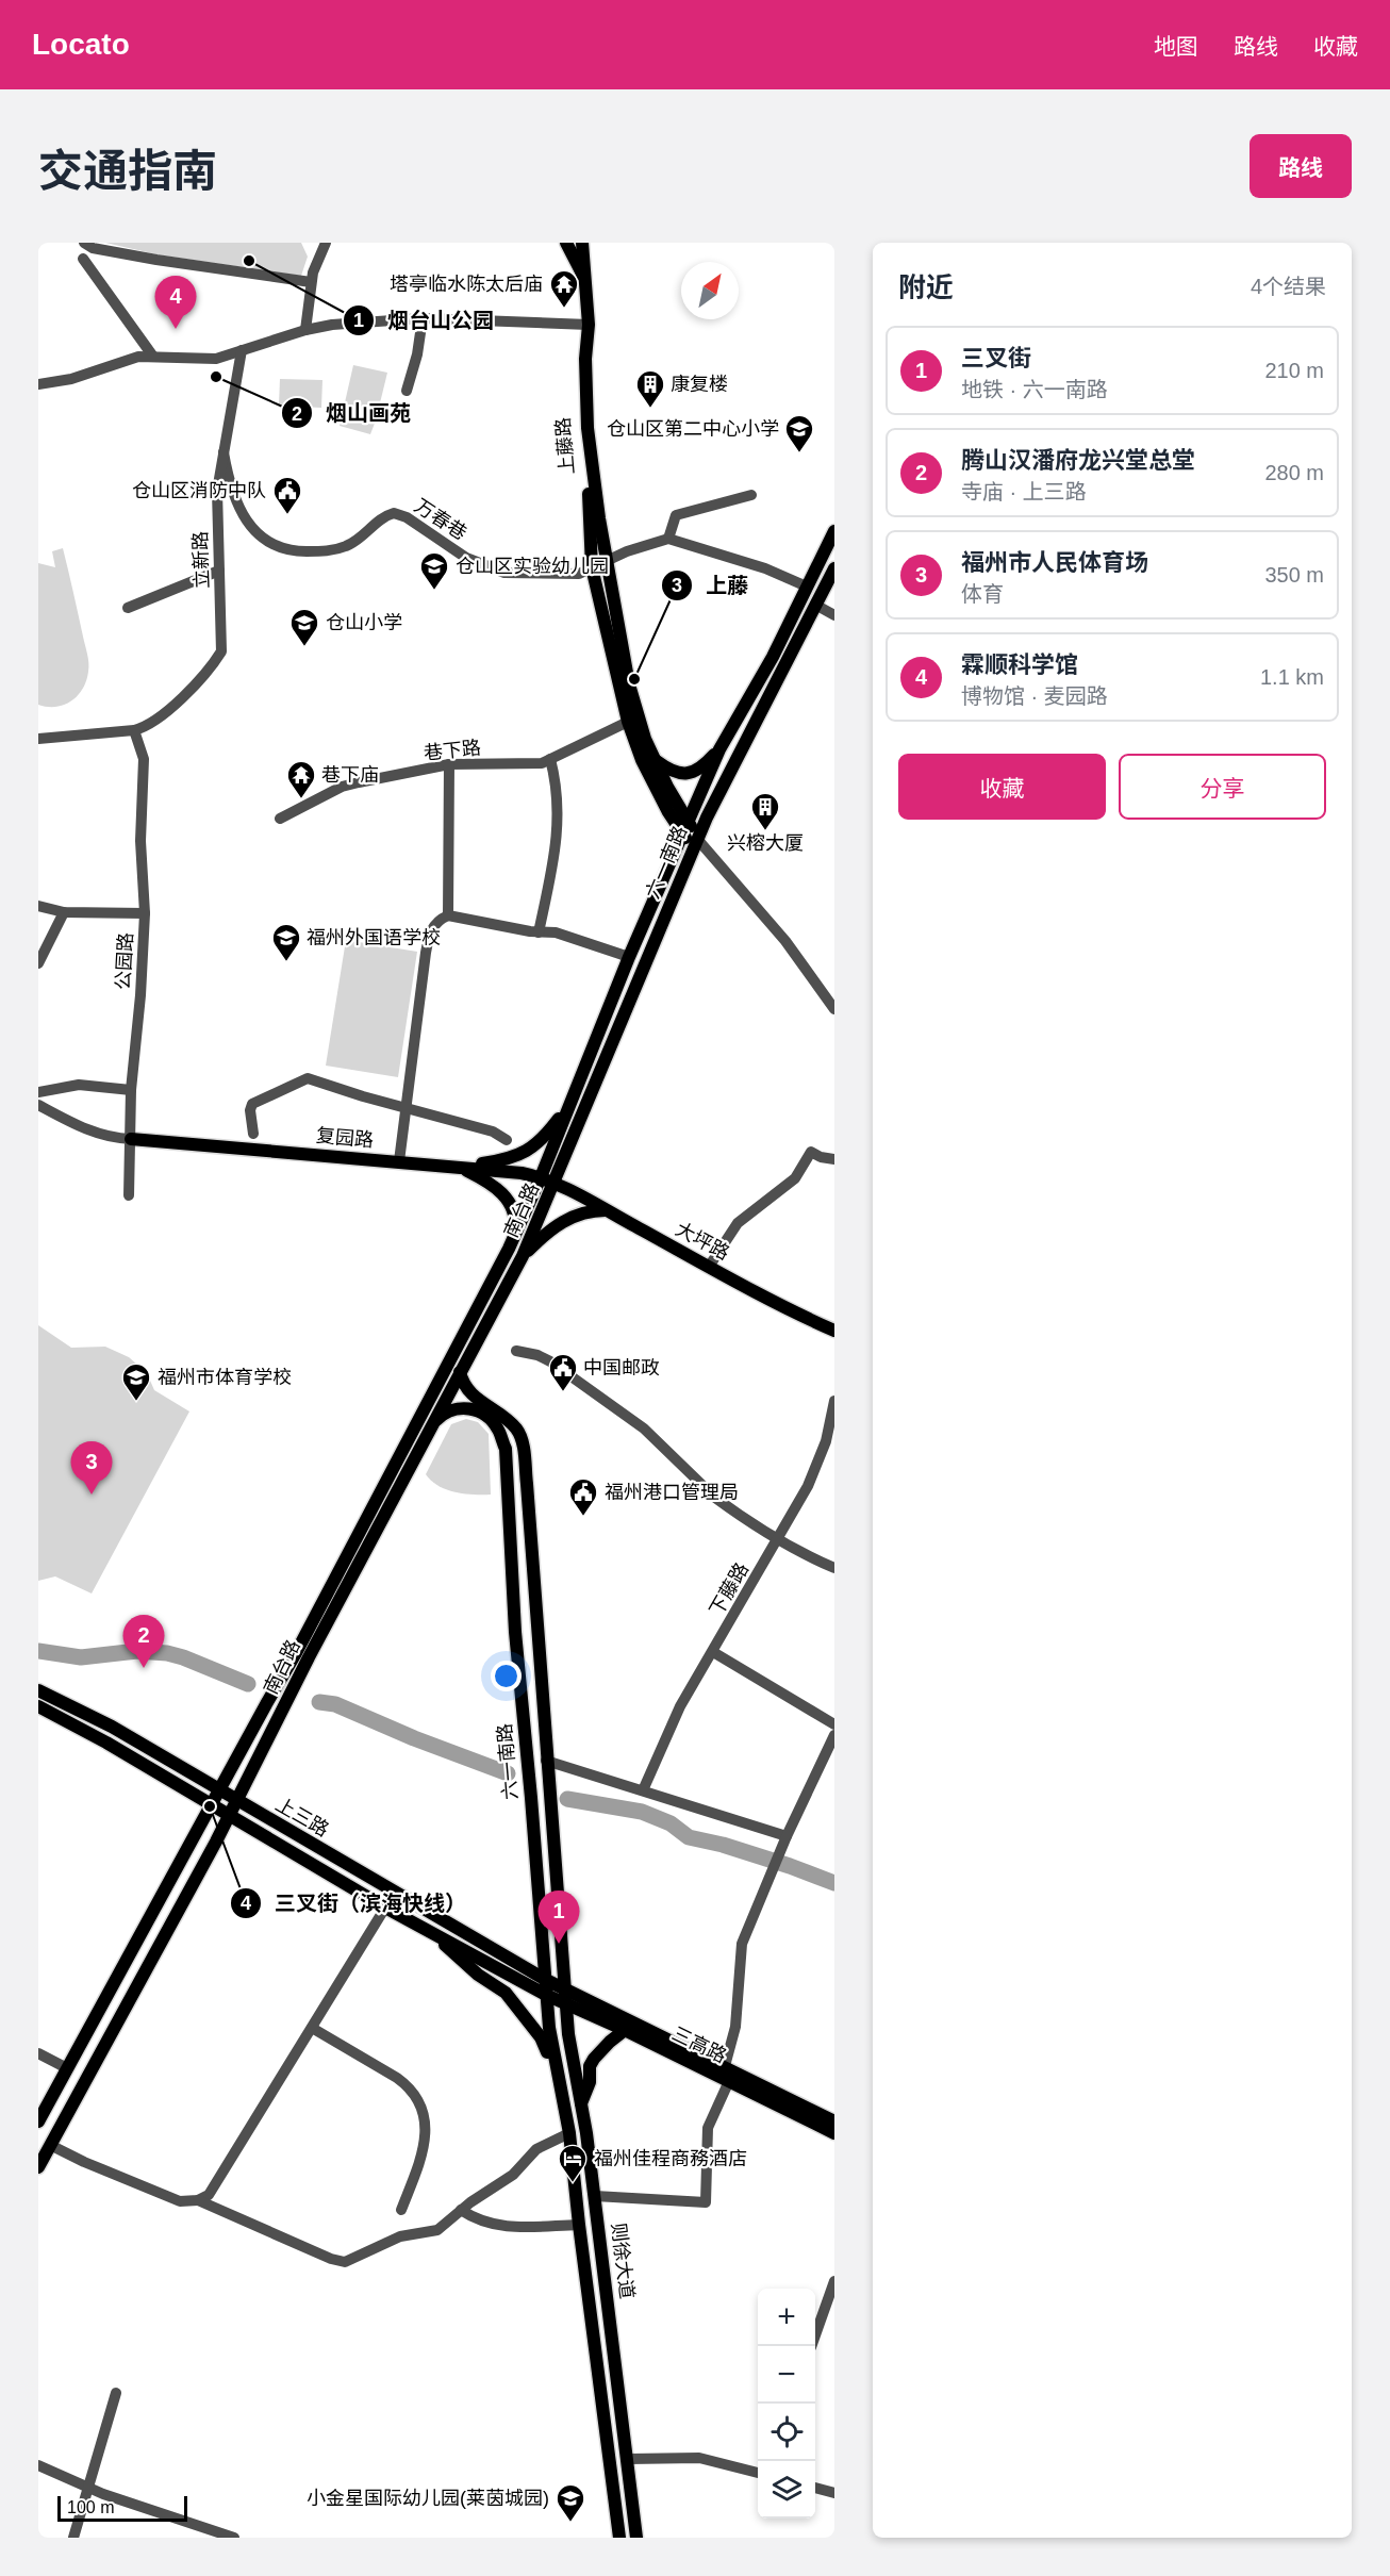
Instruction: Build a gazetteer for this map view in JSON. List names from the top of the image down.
{
  "streets": {
    "main road": [
      "上藤路",
      "六一南路",
      "复园路",
      "南台路",
      "大坪路",
      "上三路",
      "三高路",
      "则徐大道"
    ],
    "street": [
      "万春巷",
      "立新路",
      "巷下路",
      "公园路",
      "下藤路"
    ]
  },
  "crossings": [
    ["上藤路", "万春巷"],
    ["上藤路", "巷下路"],
    ["上藤路", "六一南路"],
    ["万春巷", "立新路"],
    ["立新路", "公园路"],
    ["六一南路", "复园路"],
    ["六一南路", "南台路"],
    ["六一南路", "大坪路"],
    ["六一南路", "上三路"],
    ["六一南路", "三高路"],
    ["六一南路", "则徐大道"],
    ["公园路", "复园路"],
    ["复园路", "南台路"],
    ["复园路", "大坪路"],
    ["南台路", "大坪路"],
    ["南台路", "上三路"],
    ["上三路", "三高路"],
    ["上三路", "则徐大道"],
    ["三高路", "则徐大道"]
  ],
  "places": {
    "other": [
      "烟台山公园",
      "烟山画苑",
      "上藤",
      "三叉街（滨海快线）"
    ],
    "temple": ["塔亭临水陈太后庙", "巷下庙"],
    "building": ["康复楼", "兴榕大厦"],
    "school or university": [
      "仓山区第二中心小学",
      "仓山区实验幼儿园",
      "仓山小学",
      "福州外国语学校",
      "福州市体育学校",
      "小金星国际幼儿园(莱茵城园)"
    ],
    "public building": ["仓山区消防中队", "中国邮政", "福州港口管理局"],
    "hotel": ["福州佳程商務酒店"]
  },
  "scale_bar": "100 m",
  "north": "top right",
  "page": {
    "header": "Locato",
    "nav": ["地图", "路线", "收藏"],
    "title": "交通指南",
    "buttons": [
      "路线",
      ["收藏", "分享"]
    ],
    "heading": ["附近", "4个结果"],
    "pins": [
      "4",
      "3",
      "2",
      "1"
    ],
    "list": [
      {
        "mark": "1",
        "name": "三叉街",
        "note": "地铁 · 六一南路",
        "value": "210 m"
      },
      {
        "mark": "2",
        "name": "腾山汉潘府龙兴堂总堂",
        "note": "寺庙 · 上三路",
        "value": "280 m"
      },
      {
        "mark": "3",
        "name": "福州市人民体育场",
        "note": "体育",
        "value": "350 m"
      },
      {
        "mark": "4",
        "name": "霖顺科学馆",
        "note": "博物馆 · 麦园路",
        "value": "1.1 km"
      }
    ],
    "map_buttons": ["+", "−"],
    "scale": "100 m"
  }
}
